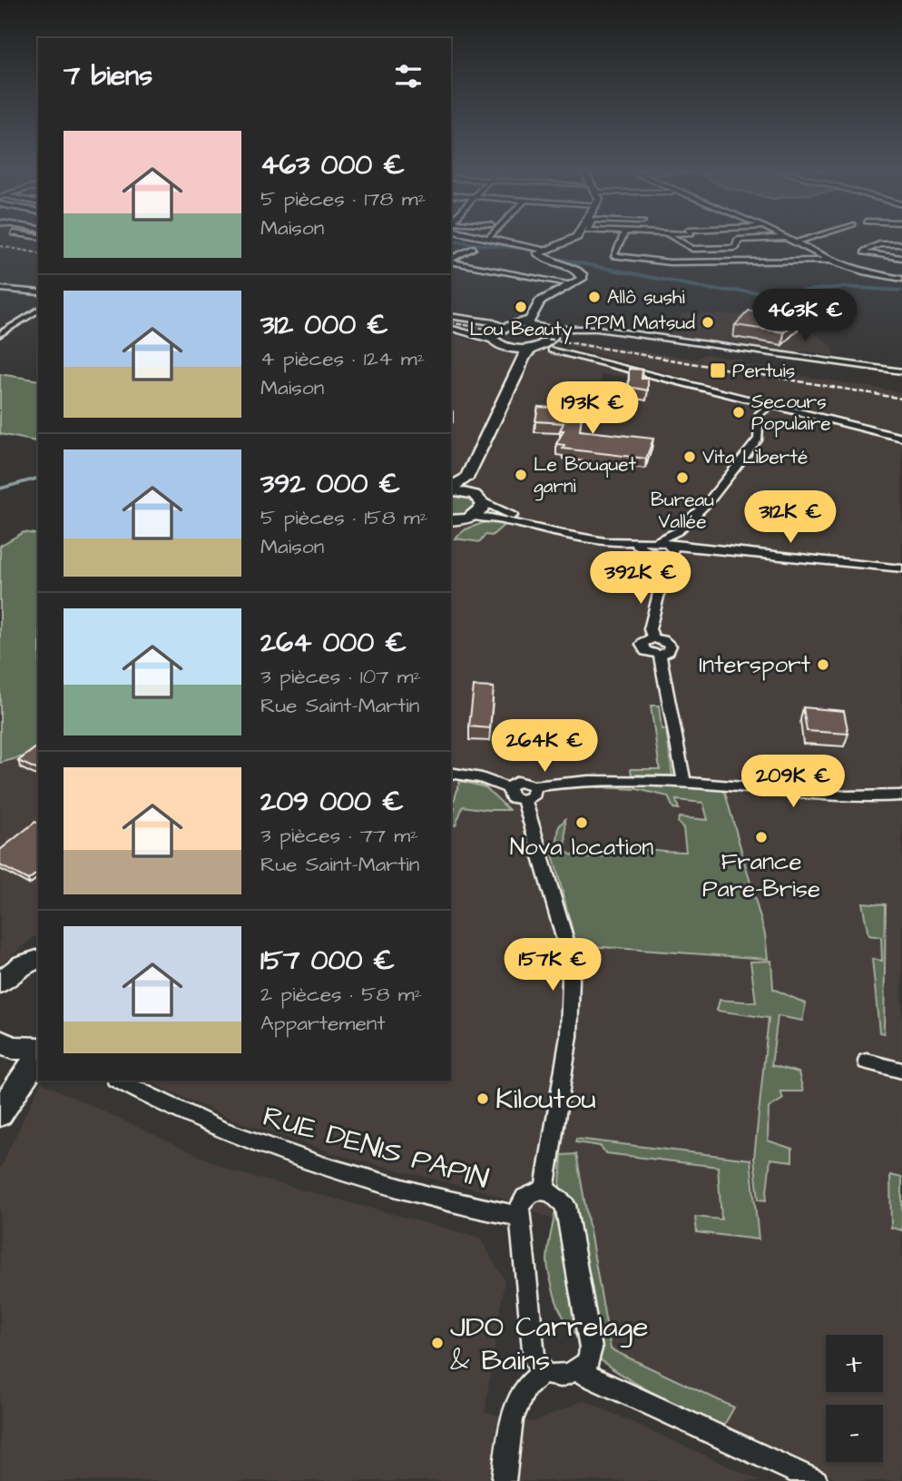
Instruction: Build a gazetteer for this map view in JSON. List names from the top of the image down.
{
  "streets": {
    "street": ["RUE DENIS PAPIN"]
  },
  "places": {
    "other": [
      "Allô sushi",
      "Lou Beauty",
      "PPM Matsud",
      "Secours Populaire",
      "Vita Liberté",
      "Le Bouquet garni",
      "Bureau Vallée",
      "Intersport",
      "Nova location",
      "France Pare-Brise",
      "Kiloutou",
      "JDO Carrelage & Bains"
    ],
    "transit": ["Pertuis"]
  },
  "page": {
    "heading": "7 biens",
    "list": [
      {
        "name": "463 000 €",
        "note": "5 pièces · 178 m² · Maison"
      },
      {
        "name": "312 000 €",
        "note": "4 pièces · 124 m² · Maison"
      },
      {
        "name": "392 000 €",
        "note": "5 pièces · 158 m² · Maison"
      },
      {
        "name": "264 000 €",
        "note": "3 pièces · 107 m² · Rue Saint-Martin"
      },
      {
        "name": "209 000 €",
        "note": "3 pièces · 77 m² · Rue Saint-Martin"
      },
      {
        "name": "157 000 €",
        "note": "2 pièces · 58 m² · Appartement"
      }
    ],
    "price": [
      "463K €",
      "193K €",
      "312K €",
      "392K €",
      "264K €",
      "209K €",
      "157K €"
    ],
    "map_buttons": ["+", "−"]
  }
}
